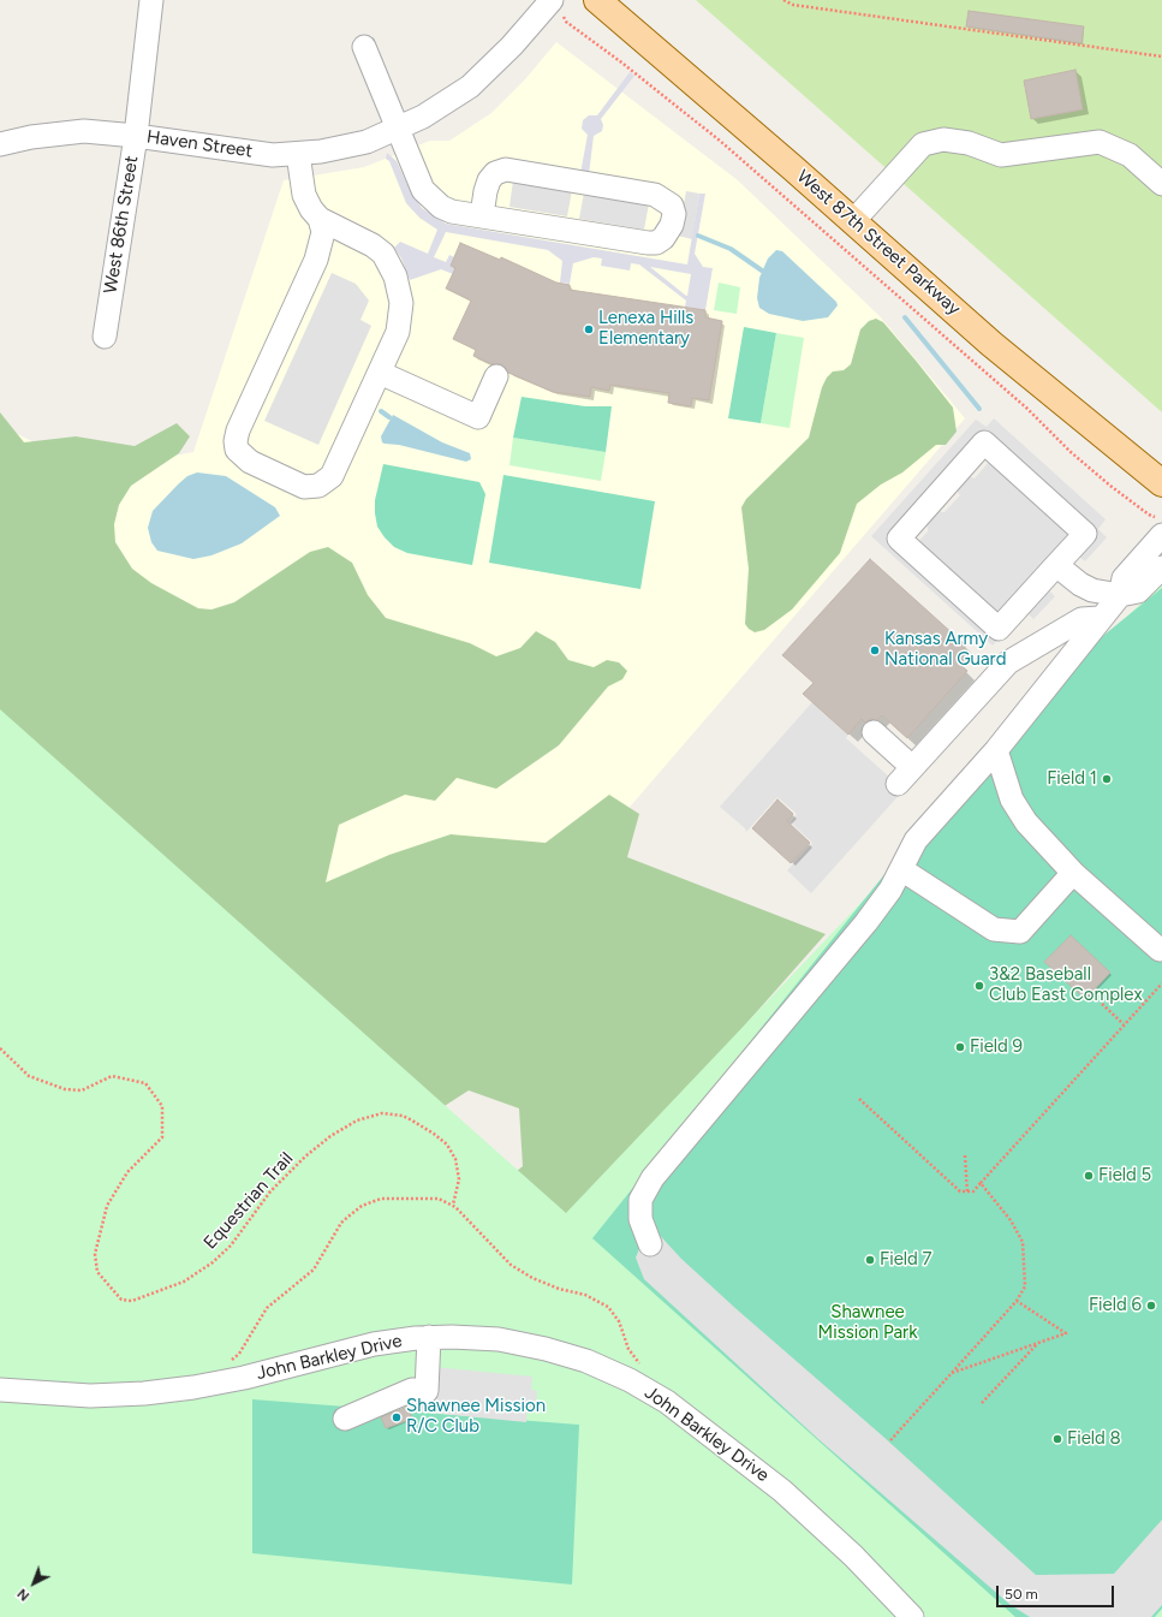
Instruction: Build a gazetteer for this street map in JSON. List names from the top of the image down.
{
  "streets": {
    "main road": ["West 87th Street Parkway"],
    "street": ["Haven Street", "West 86th Street", "John Barkley Drive"],
    "path": ["Equestrian Trail"]
  },
  "crossings": [
    ["Haven Street", "West 86th Street"]
  ],
  "parks": ["Shawnee Mission Park"],
  "places": [
    "Lenexa Hills Elementary",
    "Kansas Army National Guard",
    "Field 1",
    "3&2 Baseball Club East Complex",
    "Field 9",
    "Field 5",
    "Field 7",
    "Field 6",
    "Shawnee Mission R/C Club",
    "Field 8"
  ],
  "scale_bar": "50 m",
  "north": "bottom left"
}
